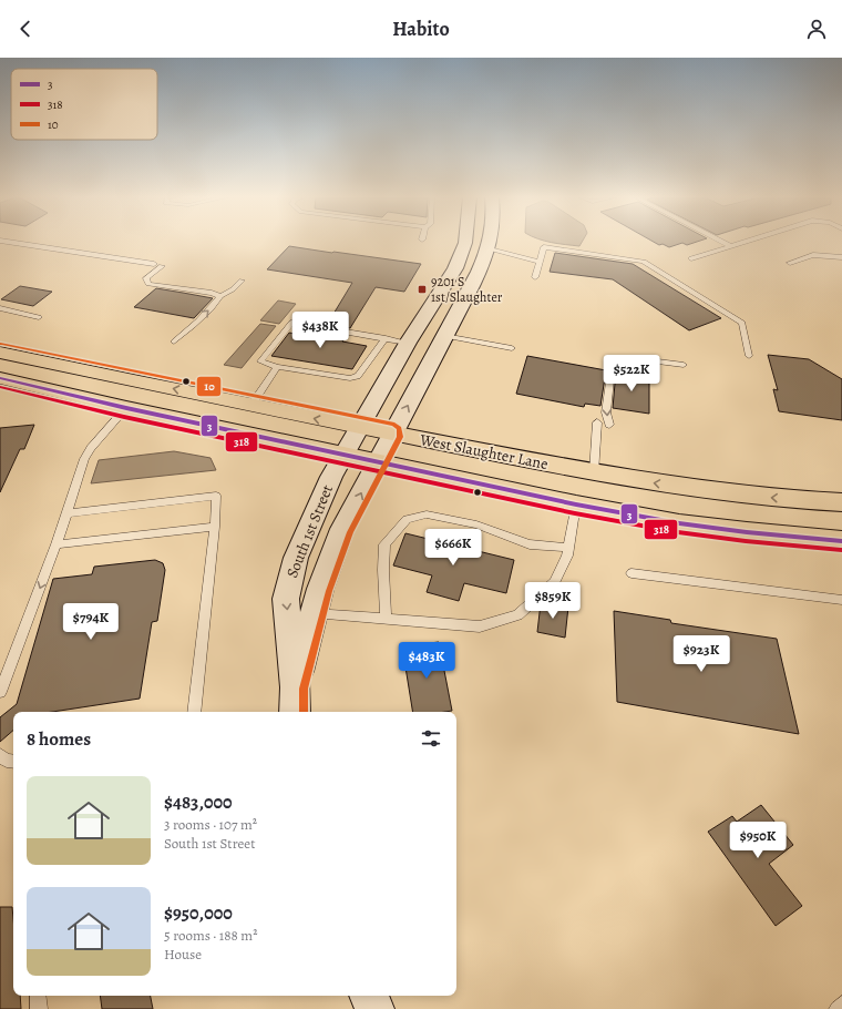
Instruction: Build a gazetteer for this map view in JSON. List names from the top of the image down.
{
  "streets": {
    "main road": ["West Slaughter Lane", "South 1st Street"]
  },
  "crossings": [
    ["West Slaughter Lane", "South 1st Street"]
  ],
  "places": {
    "transit": ["9201 S 1st/Slaughter"]
  },
  "lines": ["transit line 10", "transit line 3", "transit line 318"],
  "legend": ["3", "318", "10"],
  "page": {
    "header": "Habito",
    "price": [
      "$438K",
      "$522K",
      "$666K",
      "$859K",
      "$794K",
      "$923K",
      "$483K",
      "$950K"
    ],
    "heading": "8 homes",
    "list": [
      {
        "name": "$483,000",
        "note": "3 rooms · 107 m² · South 1st Street"
      },
      {
        "name": "$950,000",
        "note": "5 rooms · 188 m² · House"
      }
    ]
  }
}
